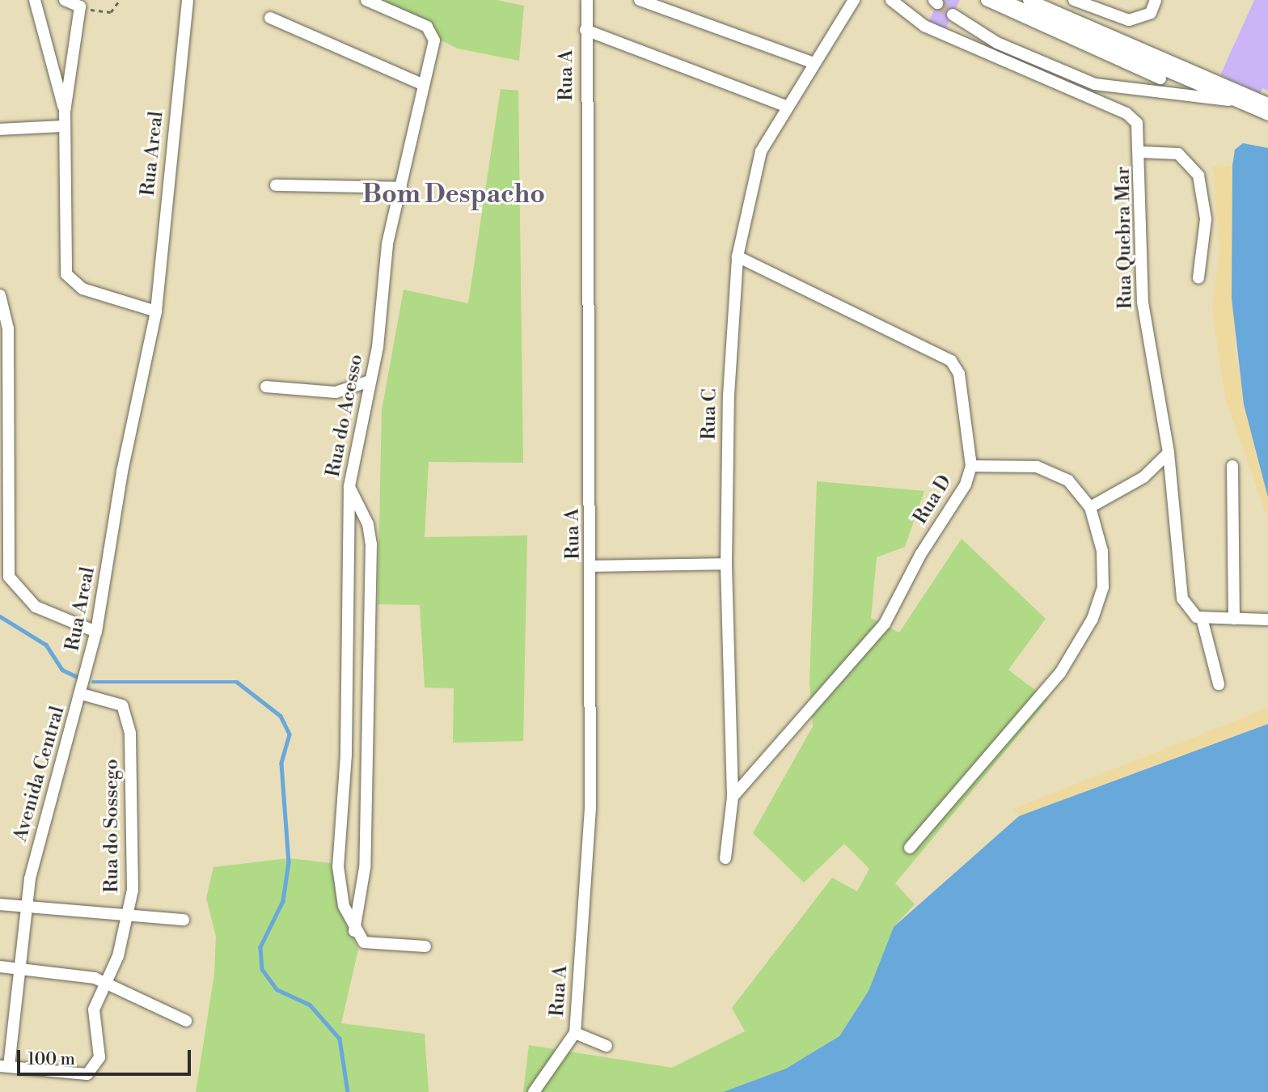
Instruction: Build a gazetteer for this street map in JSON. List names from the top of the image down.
{
  "streets": {
    "street": [
      "Rua A",
      "Rua Areal",
      "Rua Quebra Mar",
      "Rua C",
      "Rua do Acesso",
      "Rua D",
      "Avenida Central",
      "Rua do Sossego"
    ]
  },
  "crossings": [
    ["Rua Areal", "Avenida Central"],
    ["Rua Areal", "Rua do Sossego"],
    ["Rua C", "Rua D"],
    ["Avenida Central", "Rua do Sossego"]
  ],
  "districts": ["Bom Despacho"],
  "scale_bar": "100 m"
}
